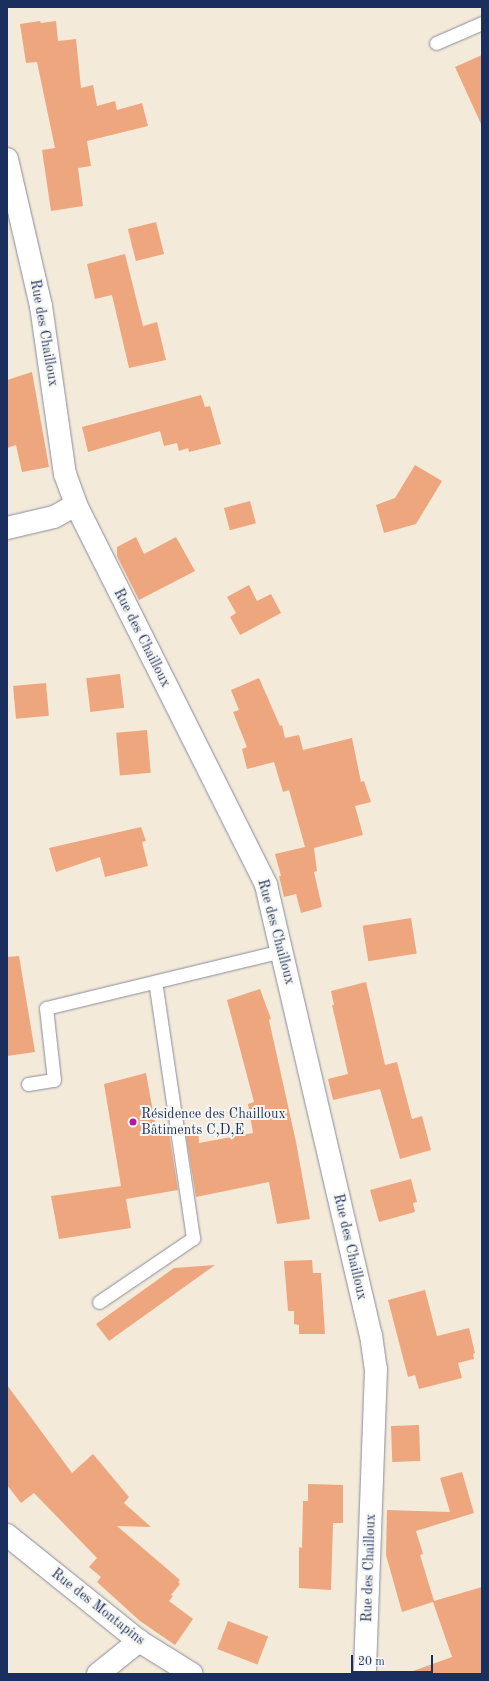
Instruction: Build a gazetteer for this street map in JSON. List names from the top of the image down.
{
  "streets": {
    "street": ["Rue des Chailloux", "Rue des Montapins"]
  },
  "places": ["Résidence des Chailloux Bâtiments C,D,E"],
  "scale_bar": "20 m"
}
